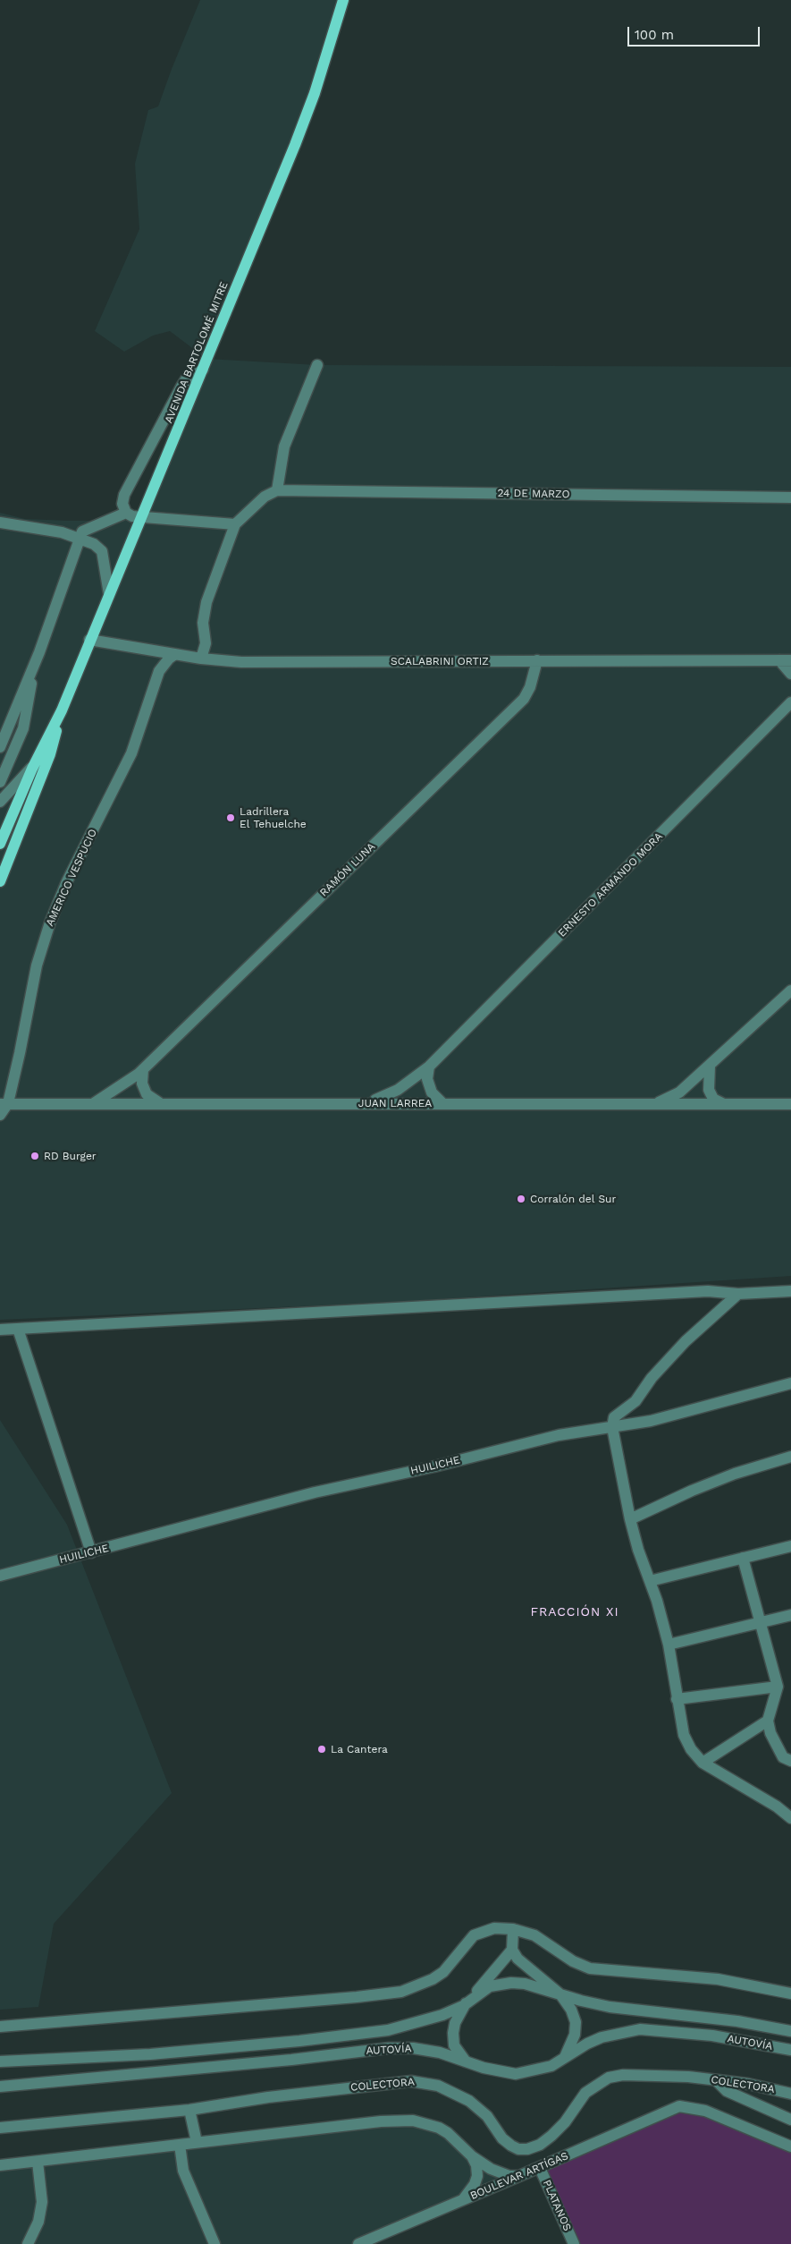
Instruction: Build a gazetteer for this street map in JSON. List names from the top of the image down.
{
  "streets": {
    "main road": ["AVENIDA BARTOLOMÉ MITRE"],
    "street": [
      "24 DE MARZO",
      "SCALABRINI ORTIZ",
      "RAMÓN LUNA",
      "AMERICO VESPUCIO",
      "ERNESTO ARMANDO MORA",
      "JUAN LARREA",
      "HUILICHE",
      "AUTOVÍA",
      "COLECTORA",
      "BOULEVAR ARTÍGAS",
      "PLATANOS"
    ]
  },
  "crossings": [
    ["AVENIDA BARTOLOMÉ MITRE", "SCALABRINI ORTIZ"],
    ["SCALABRINI ORTIZ", "RAMÓN LUNA"],
    ["SCALABRINI ORTIZ", "AMERICO VESPUCIO"],
    ["RAMÓN LUNA", "JUAN LARREA"],
    ["AMERICO VESPUCIO", "JUAN LARREA"],
    ["ERNESTO ARMANDO MORA", "JUAN LARREA"],
    ["BOULEVAR ARTÍGAS", "PLATANOS"]
  ],
  "districts": ["FRACCIÓN XI"],
  "places": [
    "Ladrillera El Tehuelche",
    "RD Burger",
    "Corralón del Sur",
    "La Cantera"
  ],
  "scale_bar": "100 m"
}
